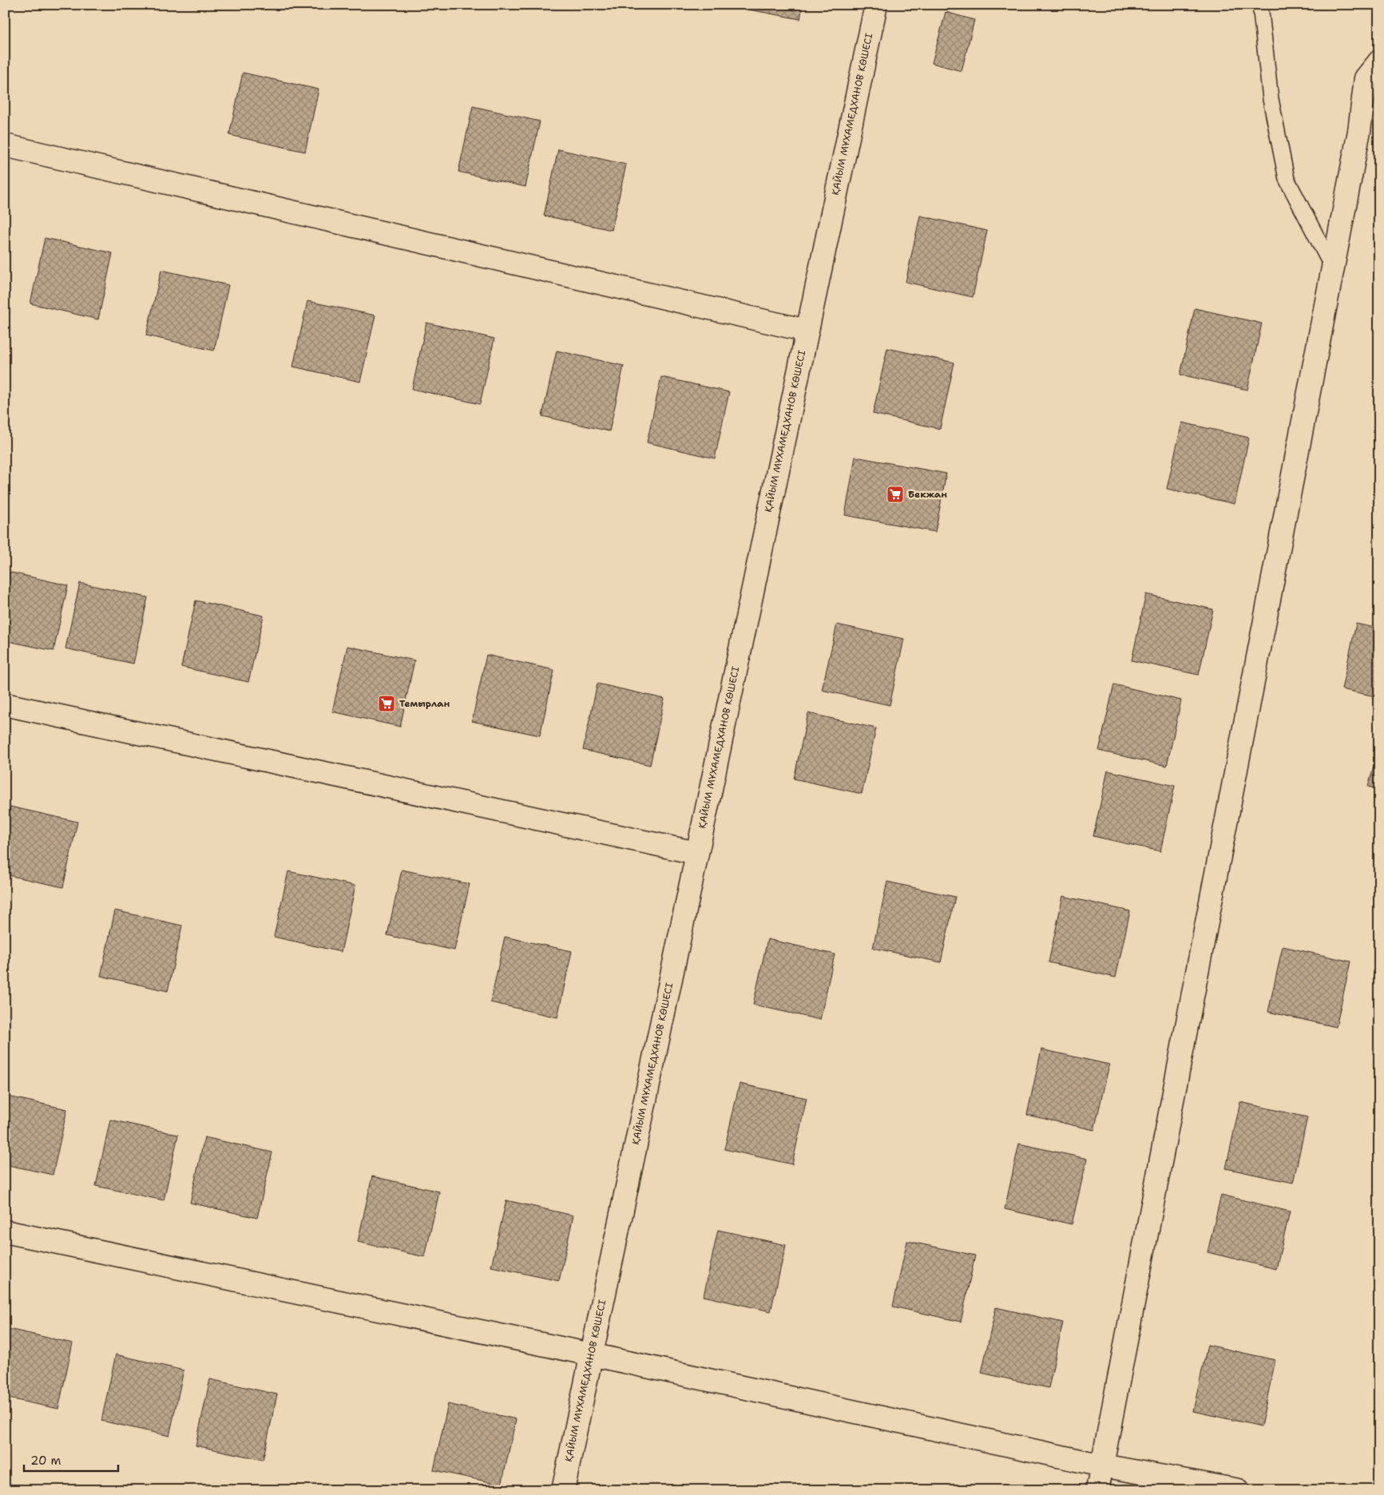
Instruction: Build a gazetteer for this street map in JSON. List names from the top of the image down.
{
  "streets": {
    "street": ["ҚАЙЫМ МҰХАМЕДХАНОВ КӨШЕСІ"]
  },
  "places": {
    "supermarket": ["Бекжан", "Темырлан"]
  },
  "scale_bar": "20 m"
}
